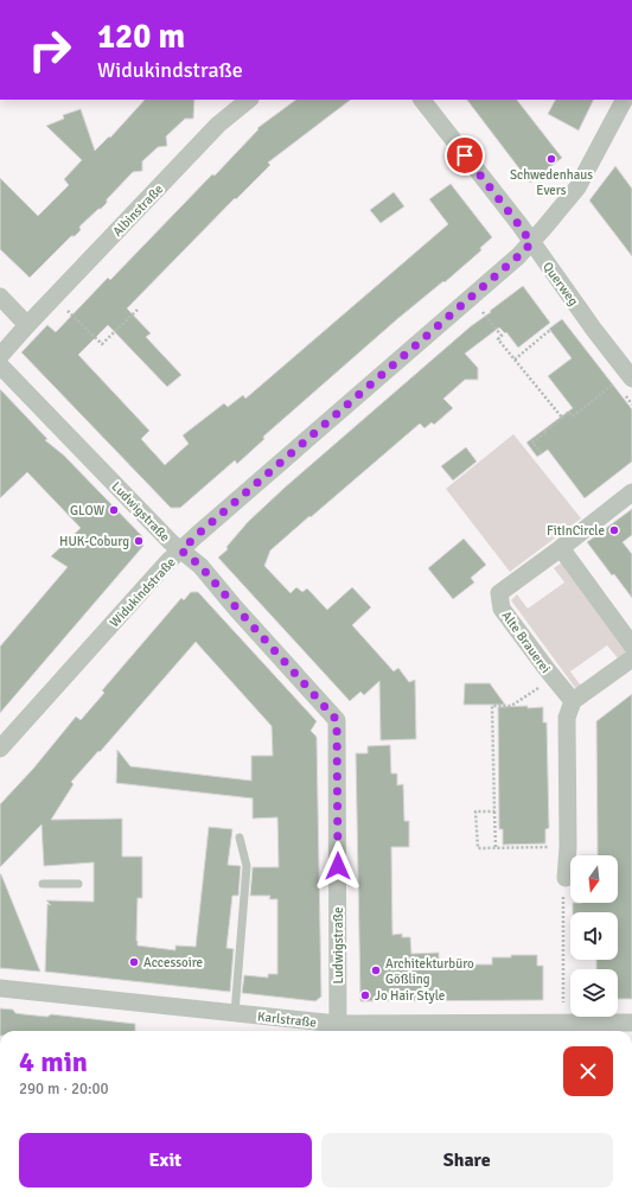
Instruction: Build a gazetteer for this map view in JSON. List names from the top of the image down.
{
  "streets": {
    "street": [
      "Albinstraße",
      "Querweg",
      "Ludwigstraße",
      "Widukindstraße",
      "Alte Brauerei",
      "Karlstraße"
    ]
  },
  "crossings": [
    ["Querweg", "Widukindstraße"],
    ["Ludwigstraße", "Widukindstraße"],
    ["Ludwigstraße", "Karlstraße"]
  ],
  "places": [
    "Schwedenhaus Evers",
    "GLOW",
    "FitInCircle",
    "HUK-Coburg",
    "Accessoire",
    "Architekturbüro Gößling",
    "Jo Hair Style"
  ],
  "north": "bottom",
  "page": {
    "turn": ["120 m", "Widukindstraße"],
    "heading": ["4 min", "290 m · 20:00"],
    "buttons": ["Exit", "Share"]
  }
}
